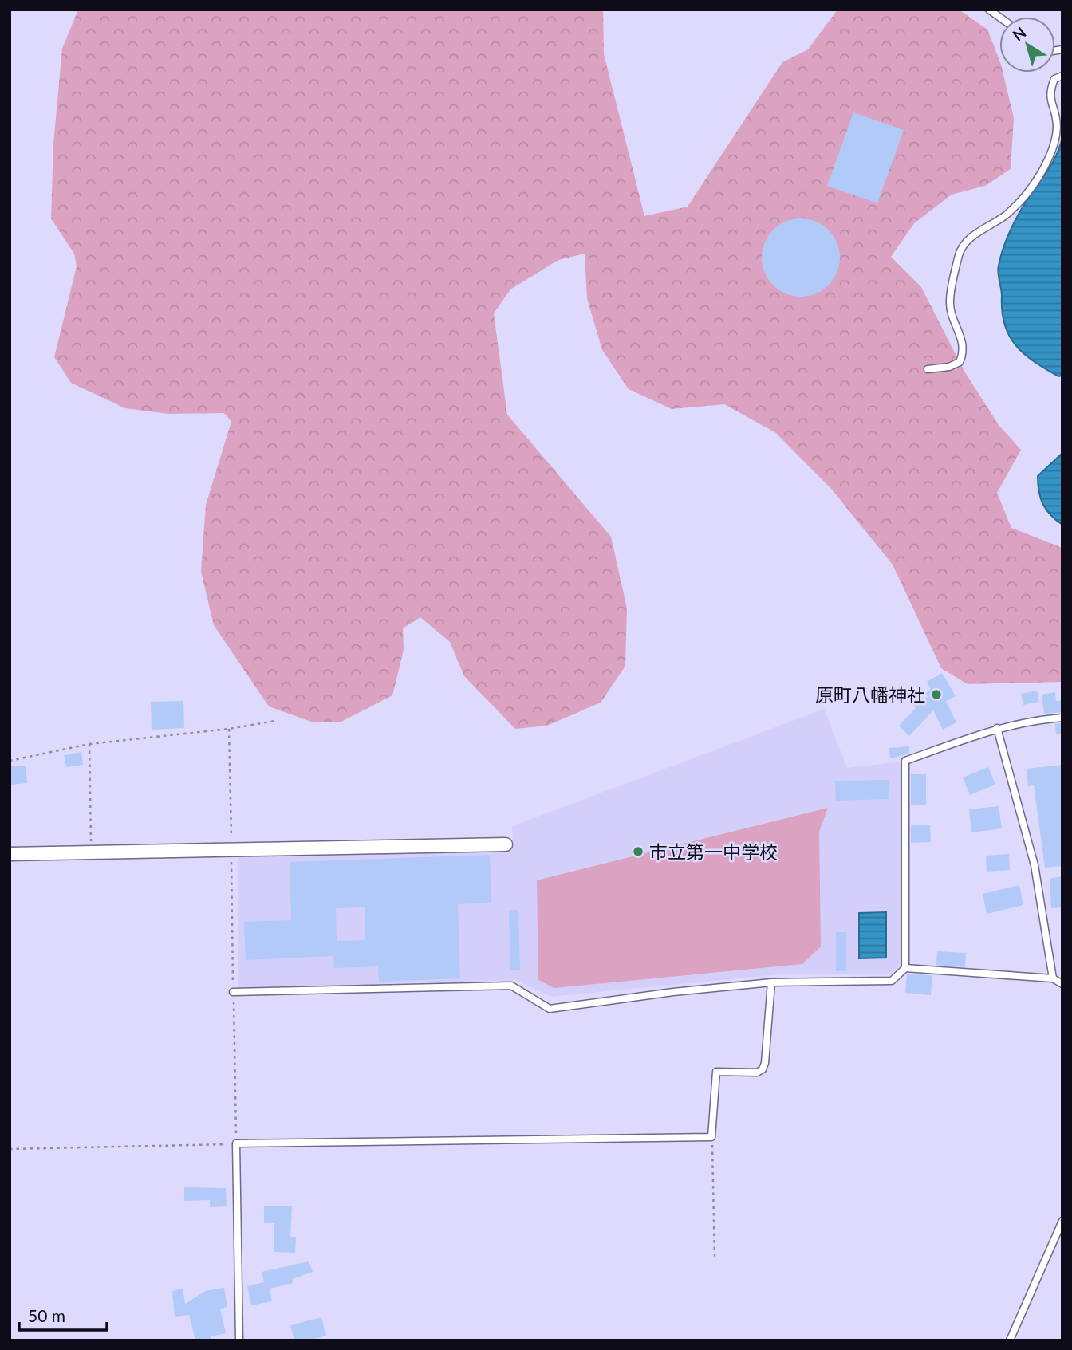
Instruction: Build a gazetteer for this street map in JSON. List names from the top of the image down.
{
  "places": ["原町八幡神社", "市立第一中学校"],
  "scale_bar": "50 m",
  "north": "top left"
}
